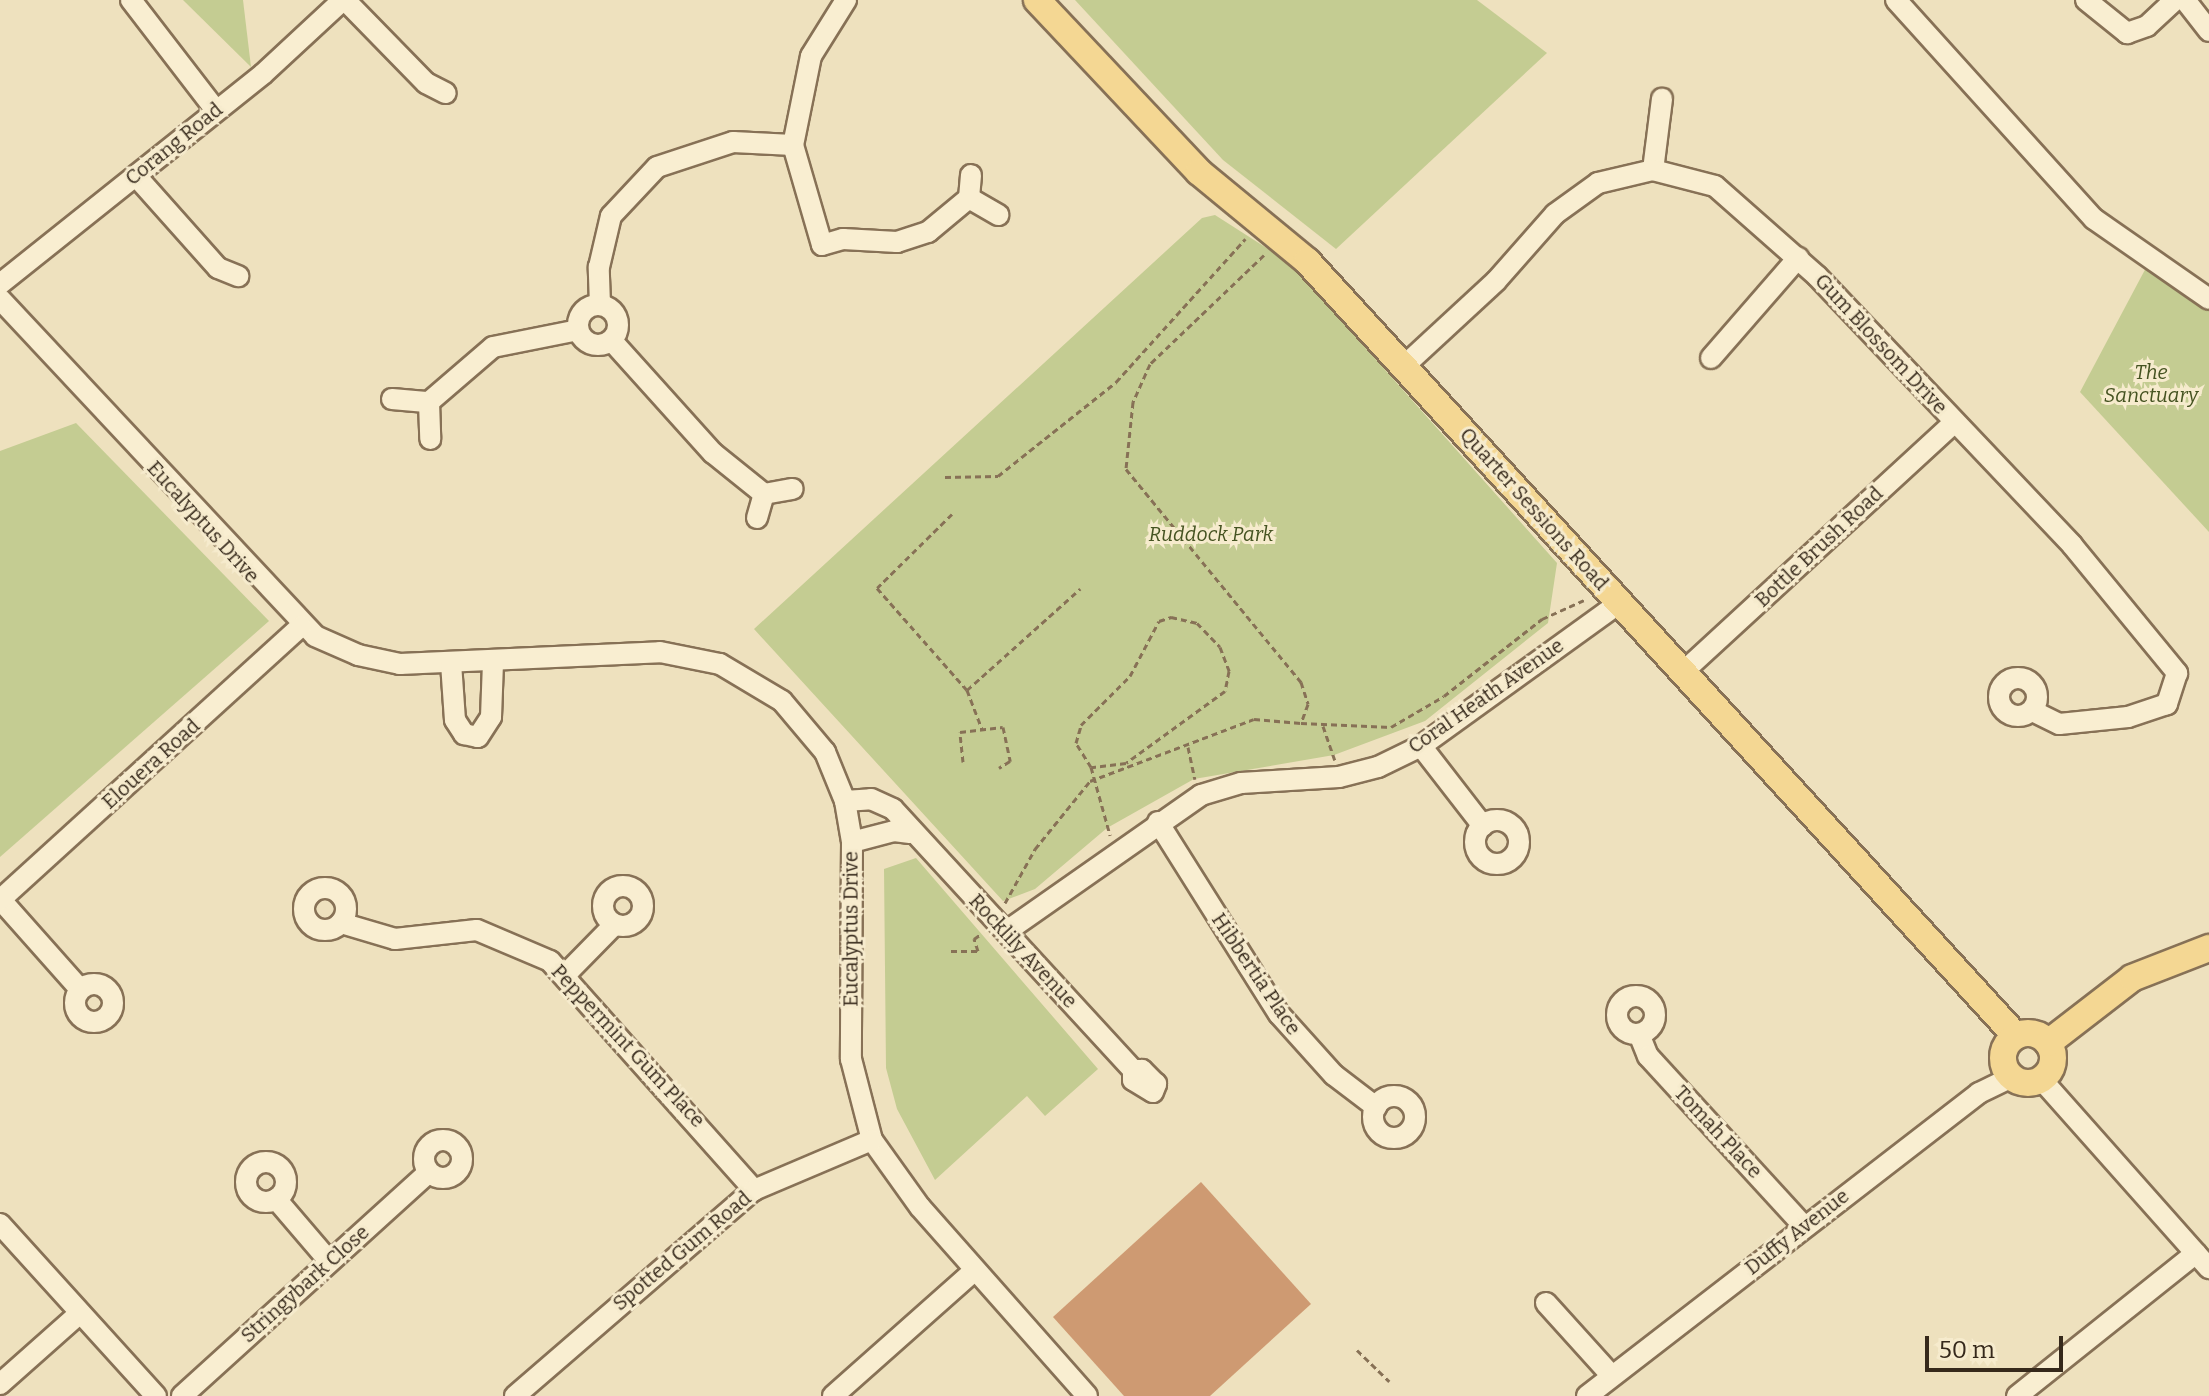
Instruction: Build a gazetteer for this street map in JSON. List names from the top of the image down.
{
  "streets": {
    "main road": ["Quarter Sessions Road"],
    "street": [
      "Corang Road",
      "Gum Blossom Drive",
      "Eucalyptus Drive",
      "Bottle Brush Road",
      "Coral Heath Avenue",
      "Elouera Road",
      "Rocklily Avenue",
      "Hibbertia Place",
      "Peppermint Gum Place",
      "Tomah Place",
      "Duffy Avenue",
      "Spotted Gum Road",
      "Stringybark Close"
    ]
  },
  "crossings": [
    ["Gum Blossom Drive", "Quarter Sessions Road"],
    ["Gum Blossom Drive", "Bottle Brush Road"],
    ["Quarter Sessions Road", "Bottle Brush Road"],
    ["Quarter Sessions Road", "Coral Heath Avenue"],
    ["Quarter Sessions Road", "Duffy Avenue"],
    ["Eucalyptus Drive", "Elouera Road"],
    ["Eucalyptus Drive", "Rocklily Avenue"],
    ["Eucalyptus Drive", "Spotted Gum Road"],
    ["Coral Heath Avenue", "Rocklily Avenue"],
    ["Coral Heath Avenue", "Hibbertia Place"],
    ["Peppermint Gum Place", "Spotted Gum Road"],
    ["Tomah Place", "Duffy Avenue"]
  ],
  "parks": ["The Sanctuary", "Ruddock Park"],
  "scale_bar": "50 m"
}
